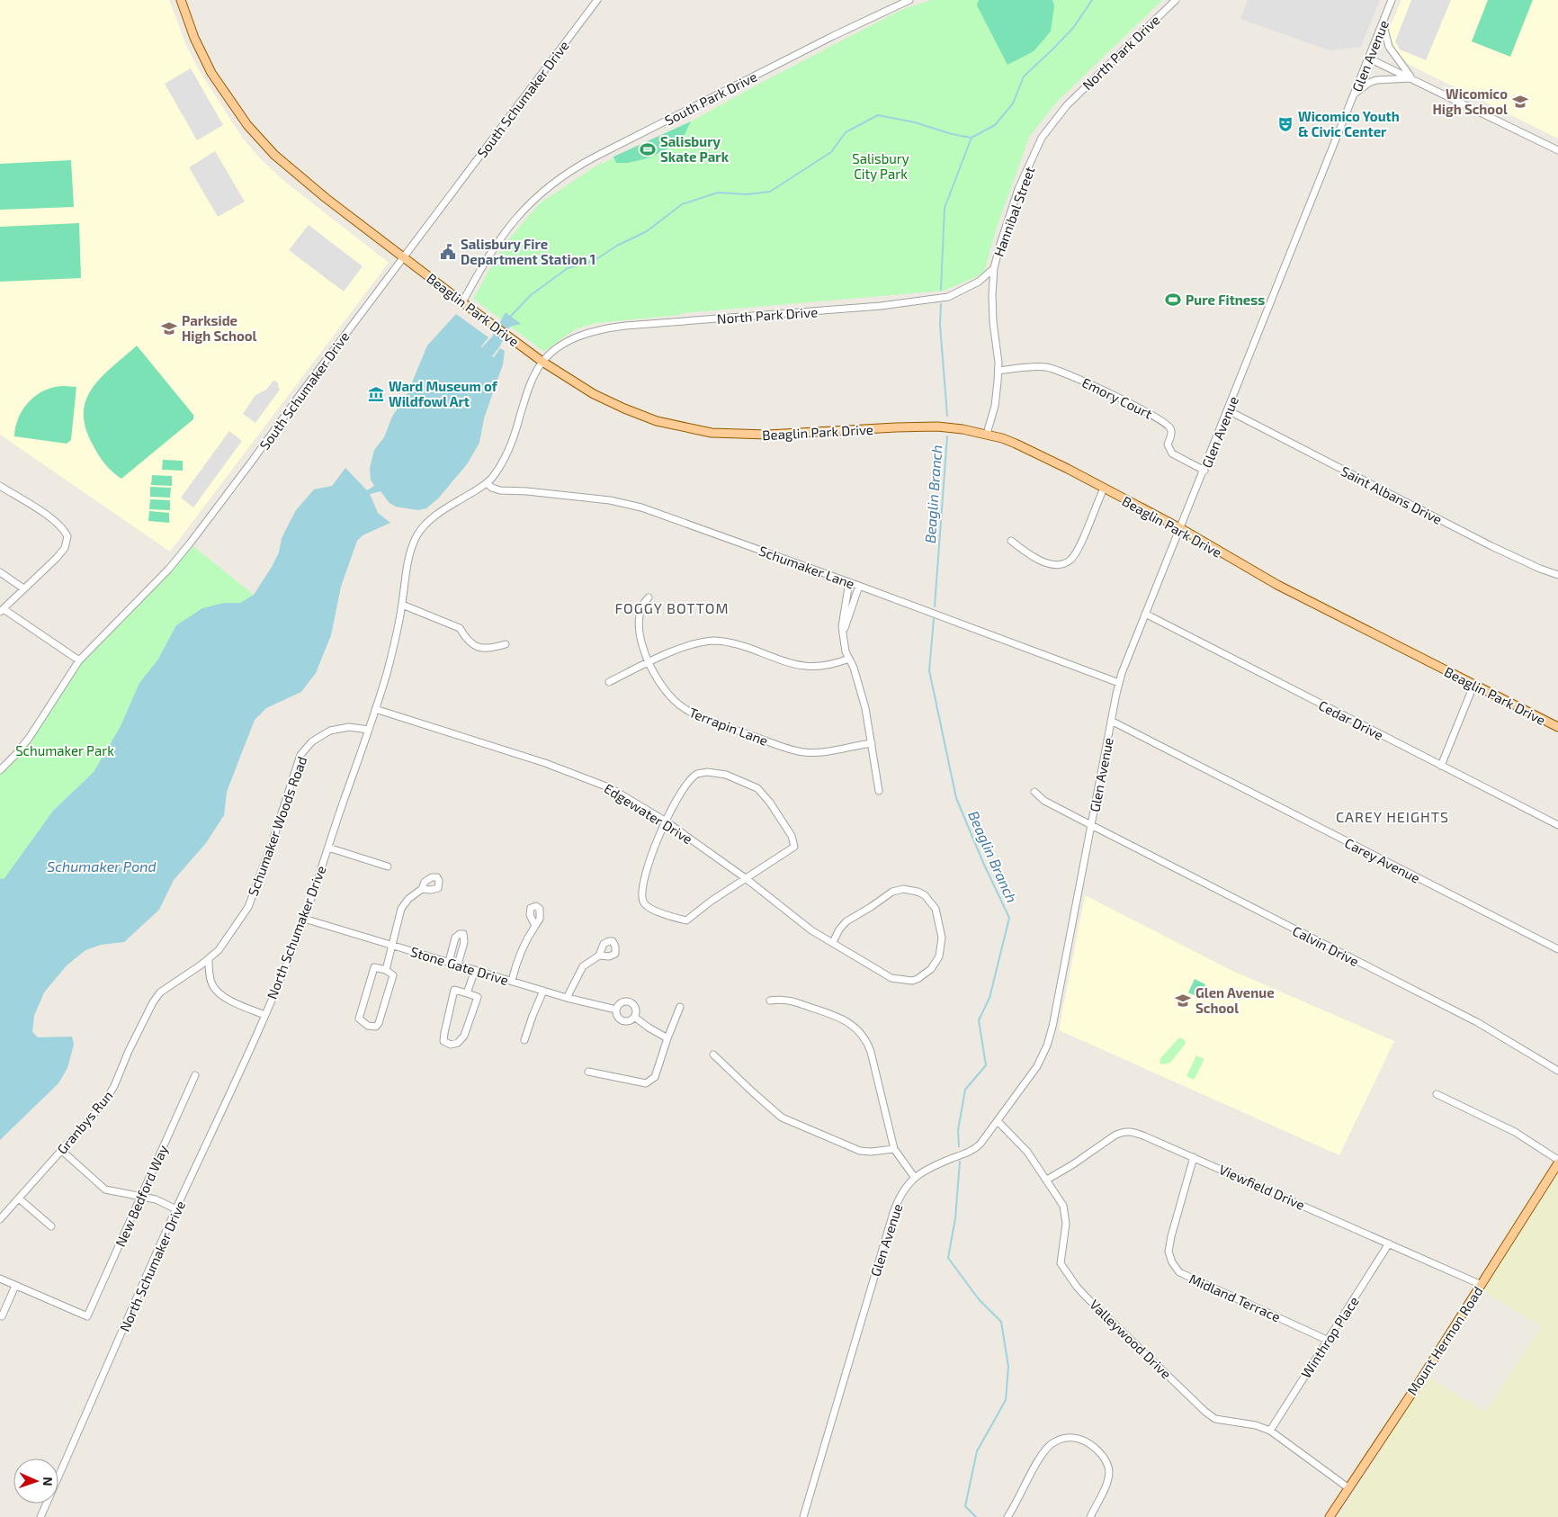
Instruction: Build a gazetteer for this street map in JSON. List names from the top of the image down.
{
  "streets": {
    "main road": ["Beaglin Park Drive", "Mount Hermon Road"],
    "street": [
      "North Park Drive",
      "Glen Avenue",
      "South Park Drive",
      "South Schumaker Drive",
      "Hannibal Street",
      "Emory Court",
      "Saint Albans Drive",
      "Schumaker Lane",
      "Cedar Drive",
      "Terrapin Lane",
      "Edgewater Drive",
      "Schumaker Woods Road",
      "Carey Avenue",
      "North Schumaker Drive",
      "Calvin Drive",
      "Stone Gate Drive",
      "Granbys Run",
      "Viewfield Drive",
      "New Bedford Way",
      "Midland Terrace",
      "Winthrop Place",
      "Valleywood Drive"
    ]
  },
  "crossings": [
    ["North Park Drive", "Hannibal Street"],
    ["North Park Drive", "Beaglin Park Drive"],
    ["North Park Drive", "North Schumaker Drive"],
    ["Glen Avenue", "Beaglin Park Drive"],
    ["Glen Avenue", "Emory Court"],
    ["Glen Avenue", "Saint Albans Drive"],
    ["Glen Avenue", "Schumaker Lane"],
    ["Glen Avenue", "Cedar Drive"],
    ["Glen Avenue", "Carey Avenue"],
    ["Glen Avenue", "Calvin Drive"],
    ["Glen Avenue", "Valleywood Drive"],
    ["South Park Drive", "Beaglin Park Drive"],
    ["South Schumaker Drive", "Beaglin Park Drive"],
    ["Hannibal Street", "Beaglin Park Drive"],
    ["Hannibal Street", "Emory Court"],
    ["Beaglin Park Drive", "North Schumaker Drive"],
    ["Schumaker Lane", "North Schumaker Drive"],
    ["Edgewater Drive", "North Schumaker Drive"],
    ["Schumaker Woods Road", "North Schumaker Drive"],
    ["Schumaker Woods Road", "Granbys Run"],
    ["North Schumaker Drive", "Stone Gate Drive"],
    ["Viewfield Drive", "Midland Terrace"],
    ["Viewfield Drive", "Winthrop Place"],
    ["Viewfield Drive", "Valleywood Drive"],
    ["Viewfield Drive", "Mount Hermon Road"],
    ["Midland Terrace", "Winthrop Place"],
    ["Winthrop Place", "Valleywood Drive"],
    ["Valleywood Drive", "Mount Hermon Road"]
  ],
  "districts": ["FOGGY BOTTOM", "CAREY HEIGHTS"],
  "water": ["Beaglin Branch", "Schumaker Pond"],
  "parks": ["Salisbury City Park", "Schumaker Park"],
  "places": {
    "school or university": ["Wicomico High School", "Parkside High School", "Glen Avenue School"],
    "theatre": ["Wicomico Youth & Civic Center"],
    "sports": ["Salisbury Skate Park", "Pure Fitness"],
    "public building": ["Salisbury Fire Department Station 1"],
    "museum": ["Ward Museum of Wildfowl Art"]
  },
  "north": "right"
}
